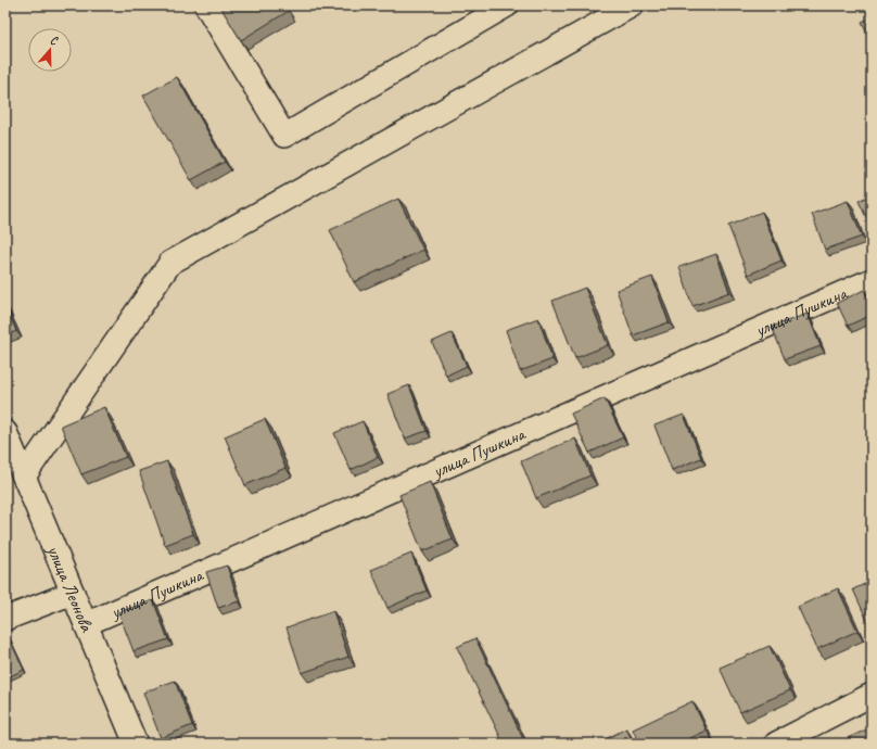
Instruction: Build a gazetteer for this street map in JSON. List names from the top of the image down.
{
  "streets": {
    "street": ["улица Пушкина", "улица Леонова"]
  },
  "crossings": [
    ["улица Пушкина", "улица Леонова"]
  ],
  "north": "top"
}
